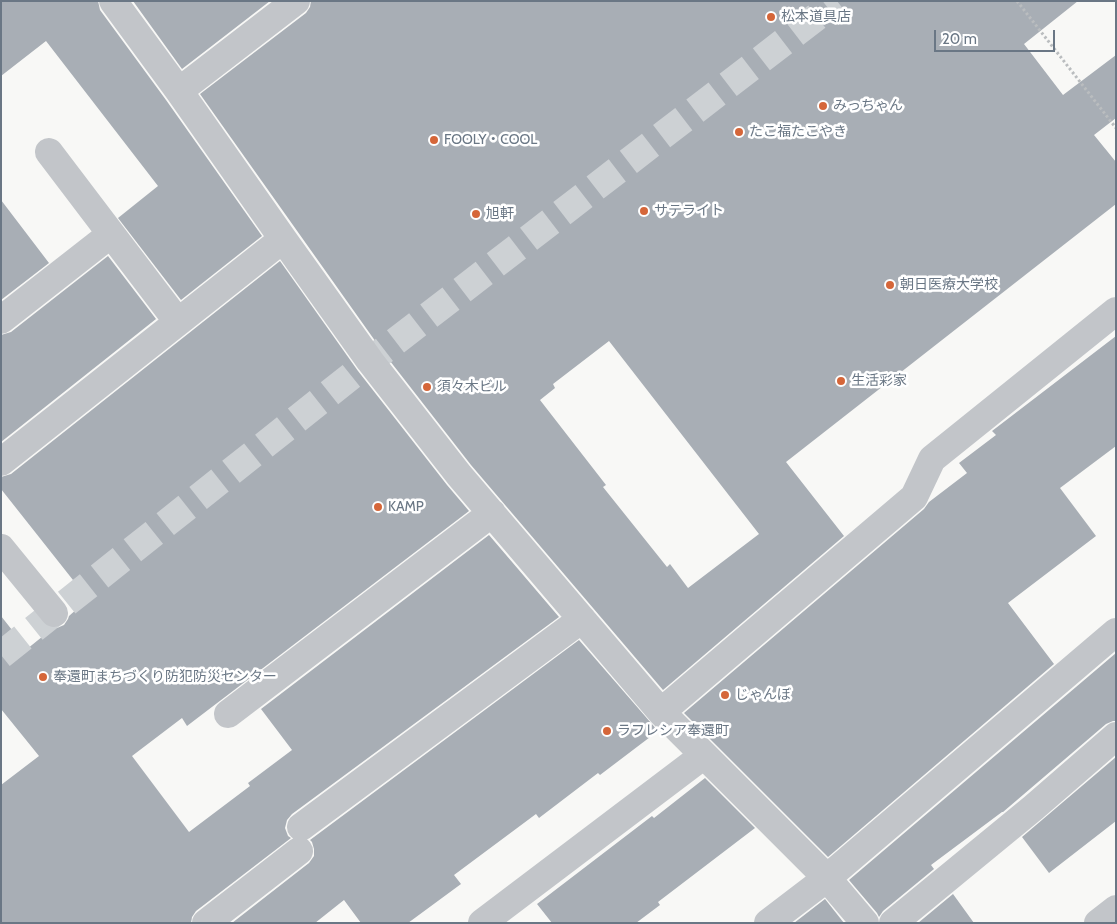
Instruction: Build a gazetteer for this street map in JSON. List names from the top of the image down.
{
  "places": [
    "松本道具店",
    "みっちゃん",
    "たこ福たこやき",
    "FOOLY・COOL",
    "サテライト",
    "旭軒",
    "朝日医療大学校",
    "生活彩家",
    "須々木ビル",
    "KAMP",
    "奉還町まちづくり防犯防災センター",
    "じゃんぼ",
    "ラフレシア奉還町"
  ],
  "scale_bar": "20 m"
}
